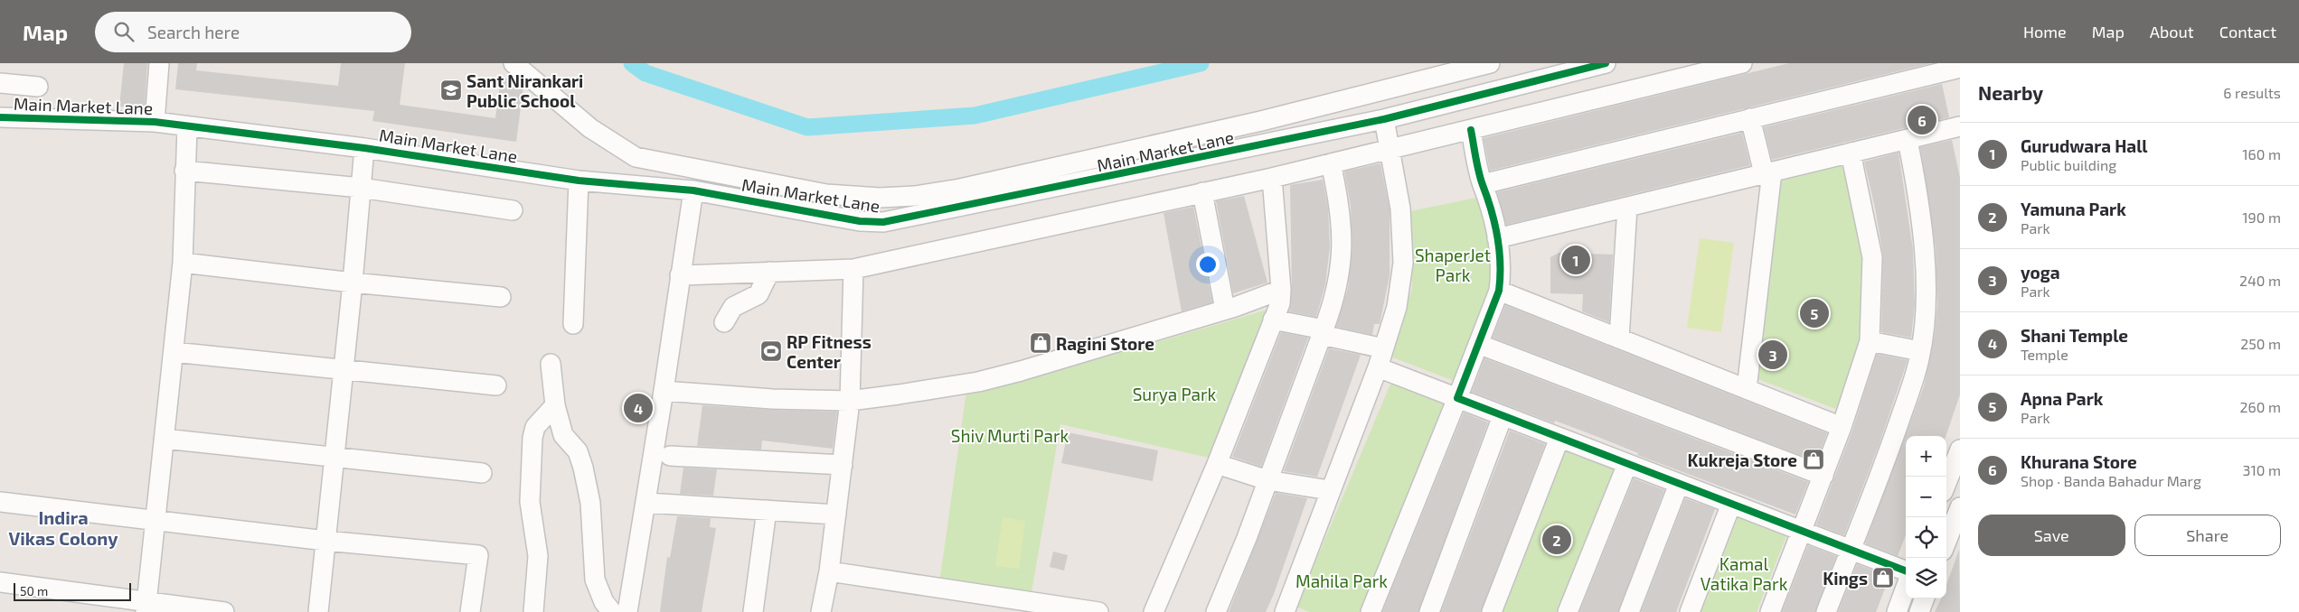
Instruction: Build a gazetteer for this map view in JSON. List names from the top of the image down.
{
  "streets": {
    "street": ["Main Market Lane"]
  },
  "districts": ["Indira Vikas Colony"],
  "parks": [
    "ShaperJet Park",
    "Surya Park",
    "Shiv Murti Park",
    "Kamal Vatika Park",
    "Mahila Park"
  ],
  "places": {
    "school or university": ["Sant Nirankari Public School"],
    "shop": ["Ragini Store", "Kukreja Store", "Kings"],
    "sports": ["RP Fitness Center"]
  },
  "scale_bar": "50 m",
  "page": {
    "header": "Map",
    "search": "Search here",
    "nav": [
      "Home",
      "Map",
      "About",
      "Contact"
    ],
    "heading": ["Nearby", "6 results"],
    "pins": [
      "6",
      "1",
      "5",
      "3",
      "4",
      "2"
    ],
    "list": [
      {
        "mark": "1",
        "name": "Gurudwara Hall",
        "note": "Public building",
        "value": "160 m"
      },
      {
        "mark": "2",
        "name": "Yamuna Park",
        "note": "Park",
        "value": "190 m"
      },
      {
        "mark": "3",
        "name": "yoga",
        "note": "Park",
        "value": "240 m"
      },
      {
        "mark": "4",
        "name": "Shani Temple",
        "note": "Temple",
        "value": "250 m"
      },
      {
        "mark": "5",
        "name": "Apna Park",
        "note": "Park",
        "value": "260 m"
      },
      {
        "mark": "6",
        "name": "Khurana Store",
        "note": "Shop · Banda Bahadur Marg",
        "value": "310 m"
      }
    ],
    "map_buttons": ["+", "−"],
    "buttons": ["Save", "Share"],
    "scale": "50 m"
  }
}
